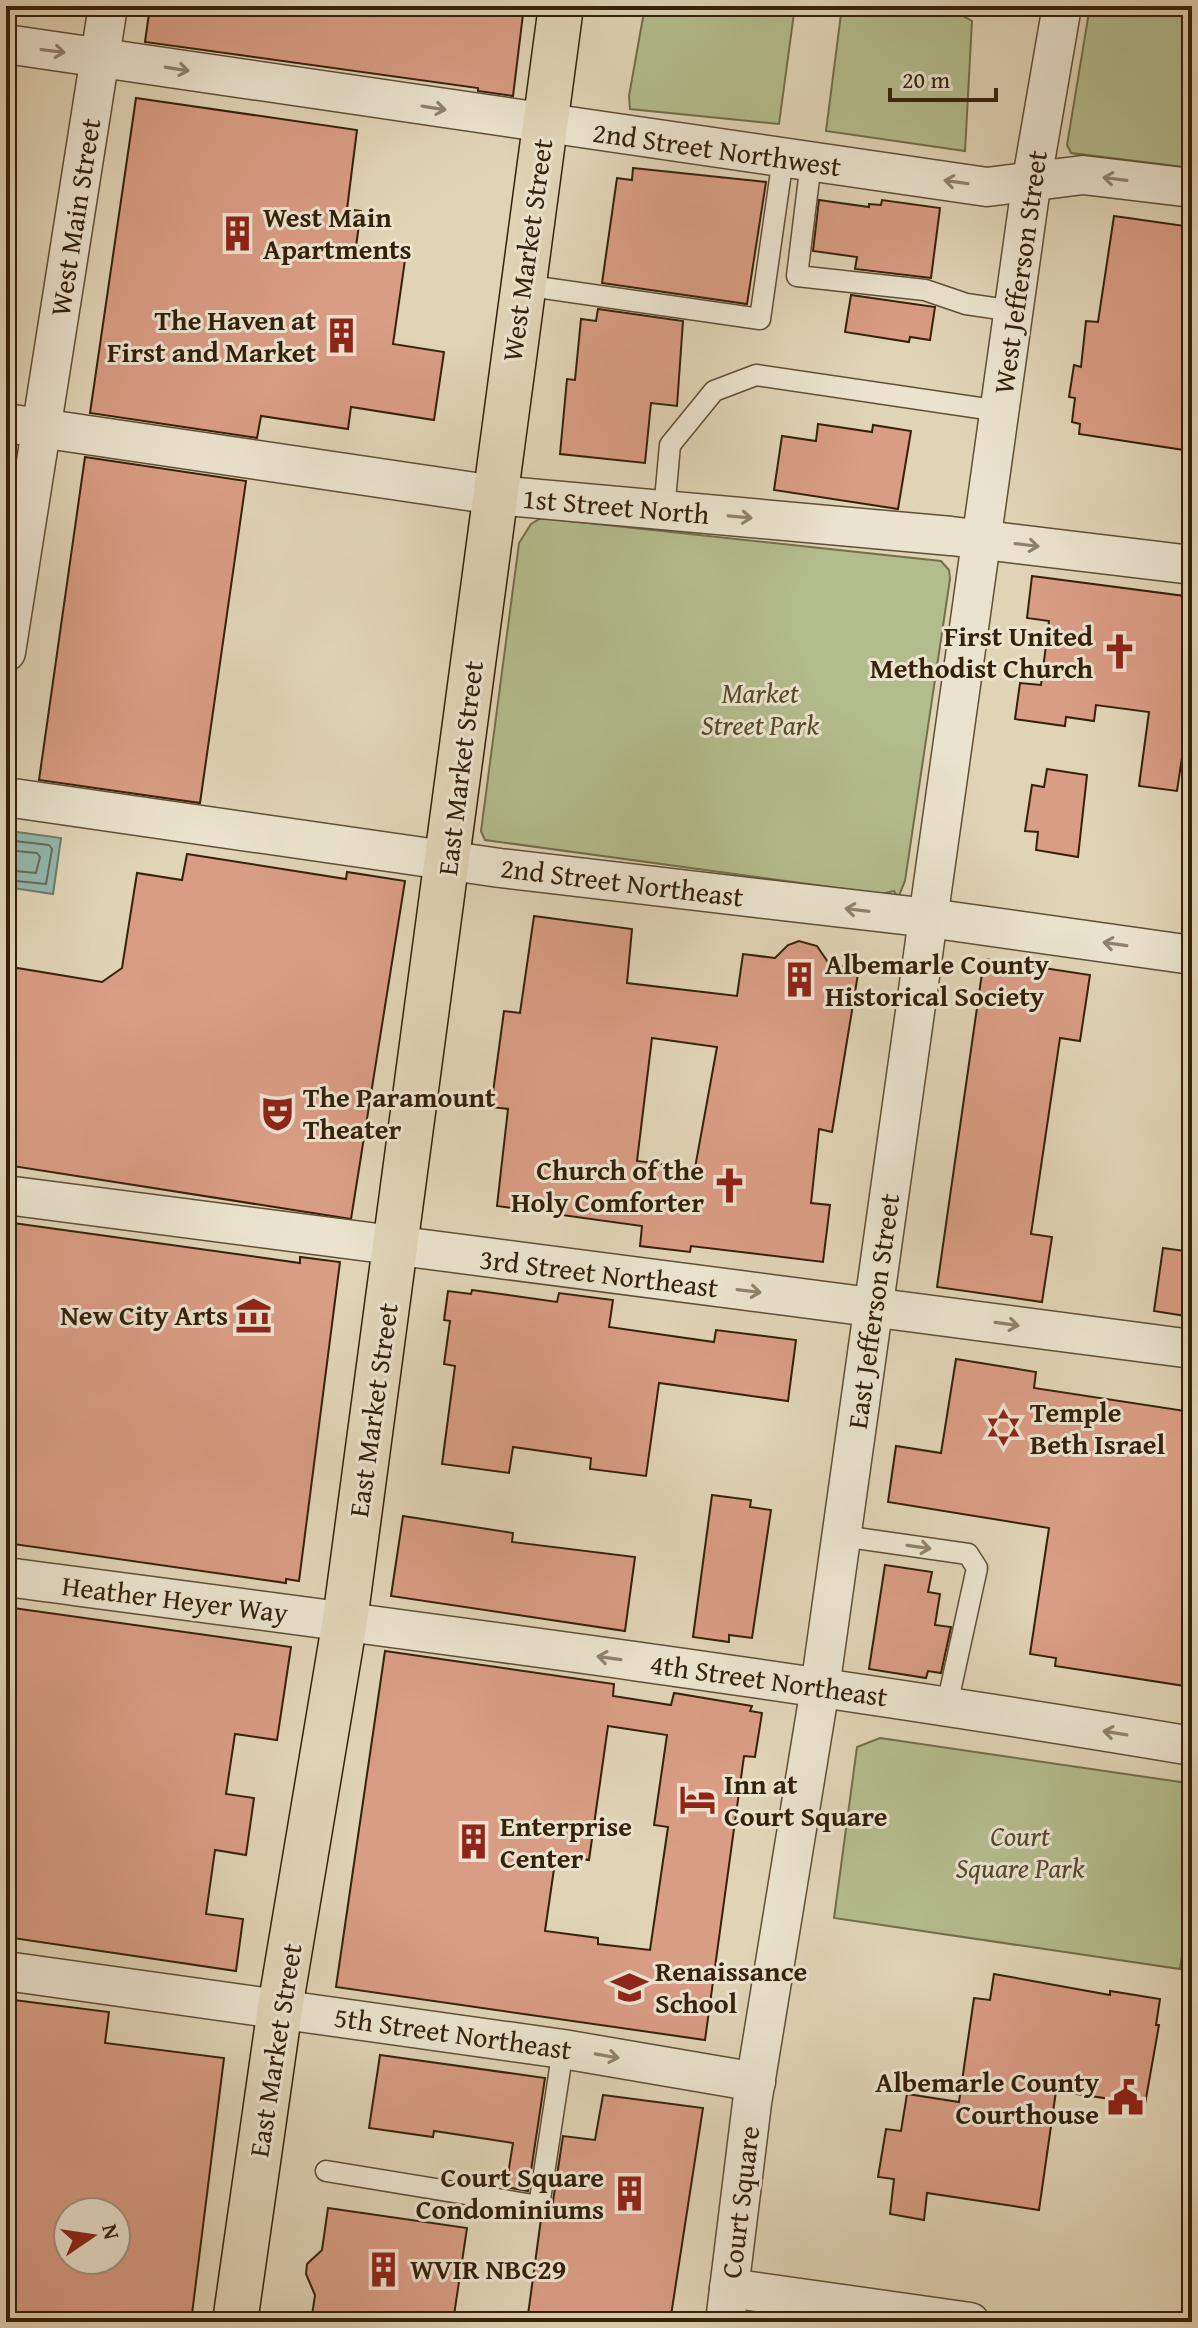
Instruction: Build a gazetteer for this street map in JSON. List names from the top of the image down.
{
  "streets": {
    "main road": ["West Market Street", "East Market Street"],
    "street": [
      "2nd Street Northwest",
      "West Main Street",
      "West Jefferson Street",
      "1st Street North",
      "2nd Street Northeast",
      "3rd Street Northeast",
      "East Jefferson Street",
      "Heather Heyer Way",
      "4th Street Northeast",
      "5th Street Northeast",
      "Court Square"
    ]
  },
  "crossings": [
    ["2nd Street Northwest", "West Main Street"],
    ["2nd Street Northwest", "West Market Street"],
    ["2nd Street Northwest", "West Jefferson Street"],
    ["West Main Street", "1st Street North"],
    ["West Market Street", "1st Street North"],
    ["West Market Street", "East Market Street"],
    ["West Jefferson Street", "1st Street North"],
    ["West Jefferson Street", "East Jefferson Street"],
    ["1st Street North", "East Market Street"],
    ["1st Street North", "East Jefferson Street"],
    ["East Market Street", "2nd Street Northeast"],
    ["East Market Street", "3rd Street Northeast"],
    ["East Market Street", "Heather Heyer Way"],
    ["East Market Street", "4th Street Northeast"],
    ["East Market Street", "5th Street Northeast"],
    ["2nd Street Northeast", "East Jefferson Street"],
    ["3rd Street Northeast", "East Jefferson Street"],
    ["East Jefferson Street", "4th Street Northeast"],
    ["East Jefferson Street", "5th Street Northeast"],
    ["East Jefferson Street", "Court Square"],
    ["Heather Heyer Way", "4th Street Northeast"],
    ["5th Street Northeast", "Court Square"]
  ],
  "one_way": [
    "1st Street North",
    "2nd Street Northeast",
    "3rd Street Northeast",
    "4th Street Northeast"
  ],
  "parks": ["Market Street Park", "Court Square Park"],
  "places": {
    "building": [
      "West Main Apartments",
      "The Haven at First and Market",
      "Albemarle County Historical Society",
      "Enterprise Center",
      "Court Square Condominiums",
      "WVIR NBC29"
    ],
    "church": ["First United Methodist Church", "Church of the Holy Comforter"],
    "theatre": ["The Paramount Theater"],
    "museum": ["New City Arts"],
    "synagogue": ["Temple Beth Israel"],
    "hotel": ["Inn at Court Square"],
    "school or university": ["Renaissance School"],
    "public building": ["Albemarle County Courthouse"]
  },
  "scale_bar": "20 m",
  "north": "right"
}
